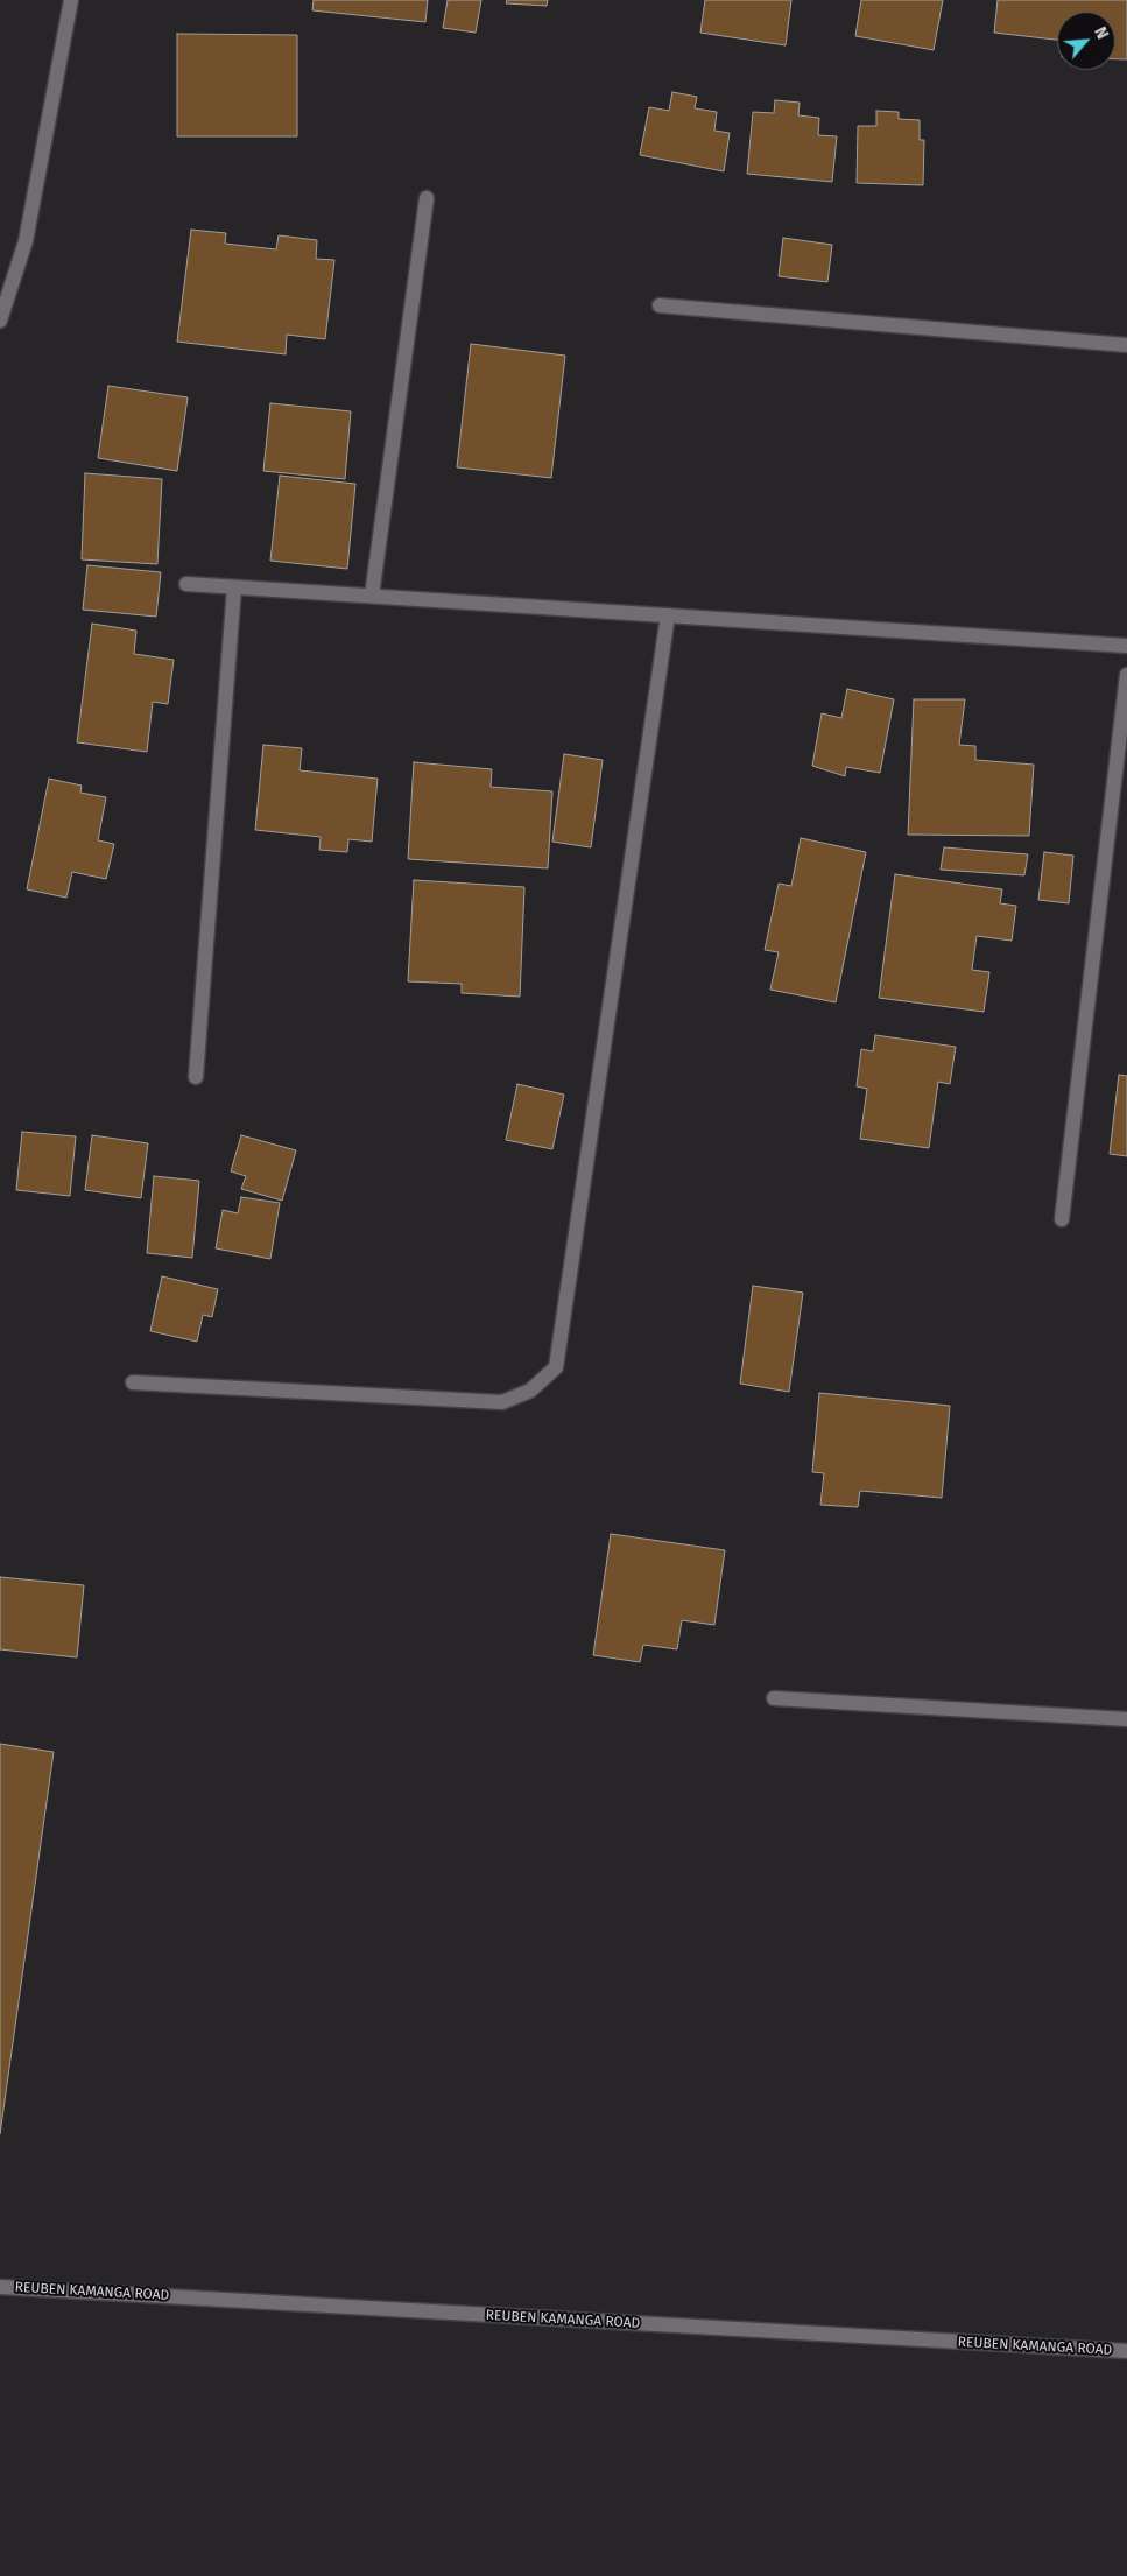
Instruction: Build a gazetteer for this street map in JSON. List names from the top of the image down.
{
  "streets": {
    "street": ["REUBEN KAMANGA ROAD"]
  },
  "north": "top right"
}
